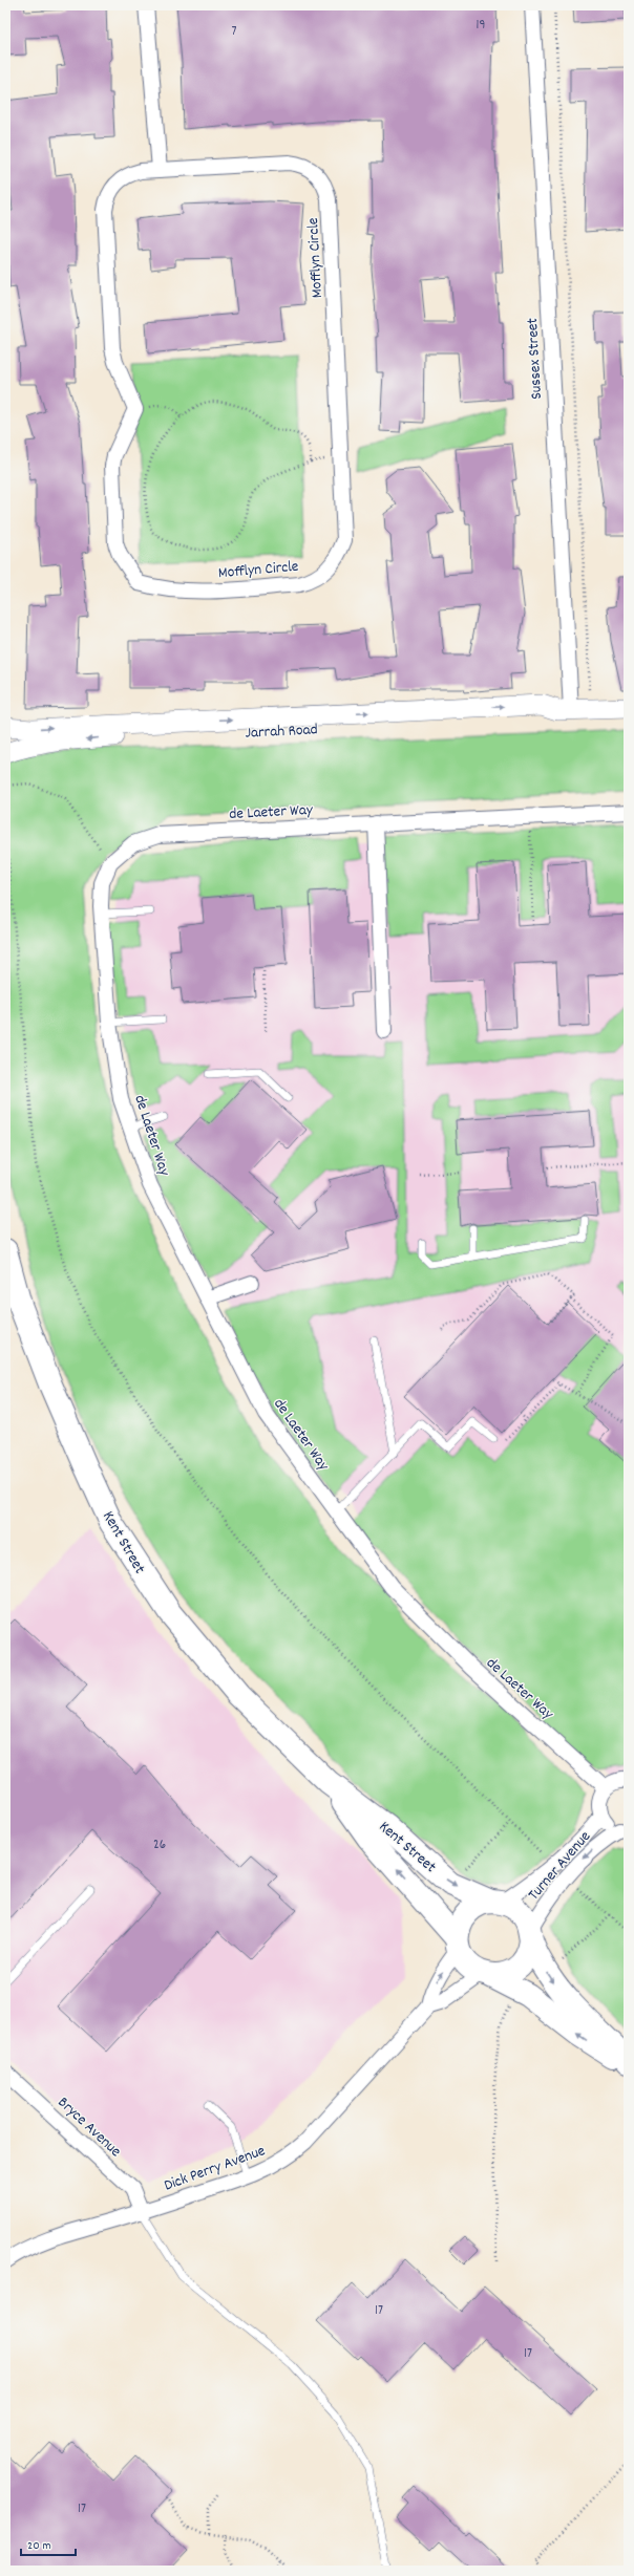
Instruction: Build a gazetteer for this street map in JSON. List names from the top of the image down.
{
  "streets": {
    "main road": ["Kent Street"],
    "street": [
      "Mofflyn Circle",
      "Sussex Street",
      "Jarrah Road",
      "de Laeter Way",
      "Turner Avenue",
      "Bryce Avenue",
      "Dick Perry Avenue"
    ]
  },
  "crossings": [
    ["Sussex Street", "Jarrah Road"],
    ["Kent Street", "Turner Avenue"],
    ["Kent Street", "Dick Perry Avenue"],
    ["Turner Avenue", "Dick Perry Avenue"],
    ["Bryce Avenue", "Dick Perry Avenue"]
  ],
  "house_numbers": [
    "19",
    "7",
    "26",
    "17",
    "17",
    "17"
  ],
  "scale_bar": "20 m"
}
